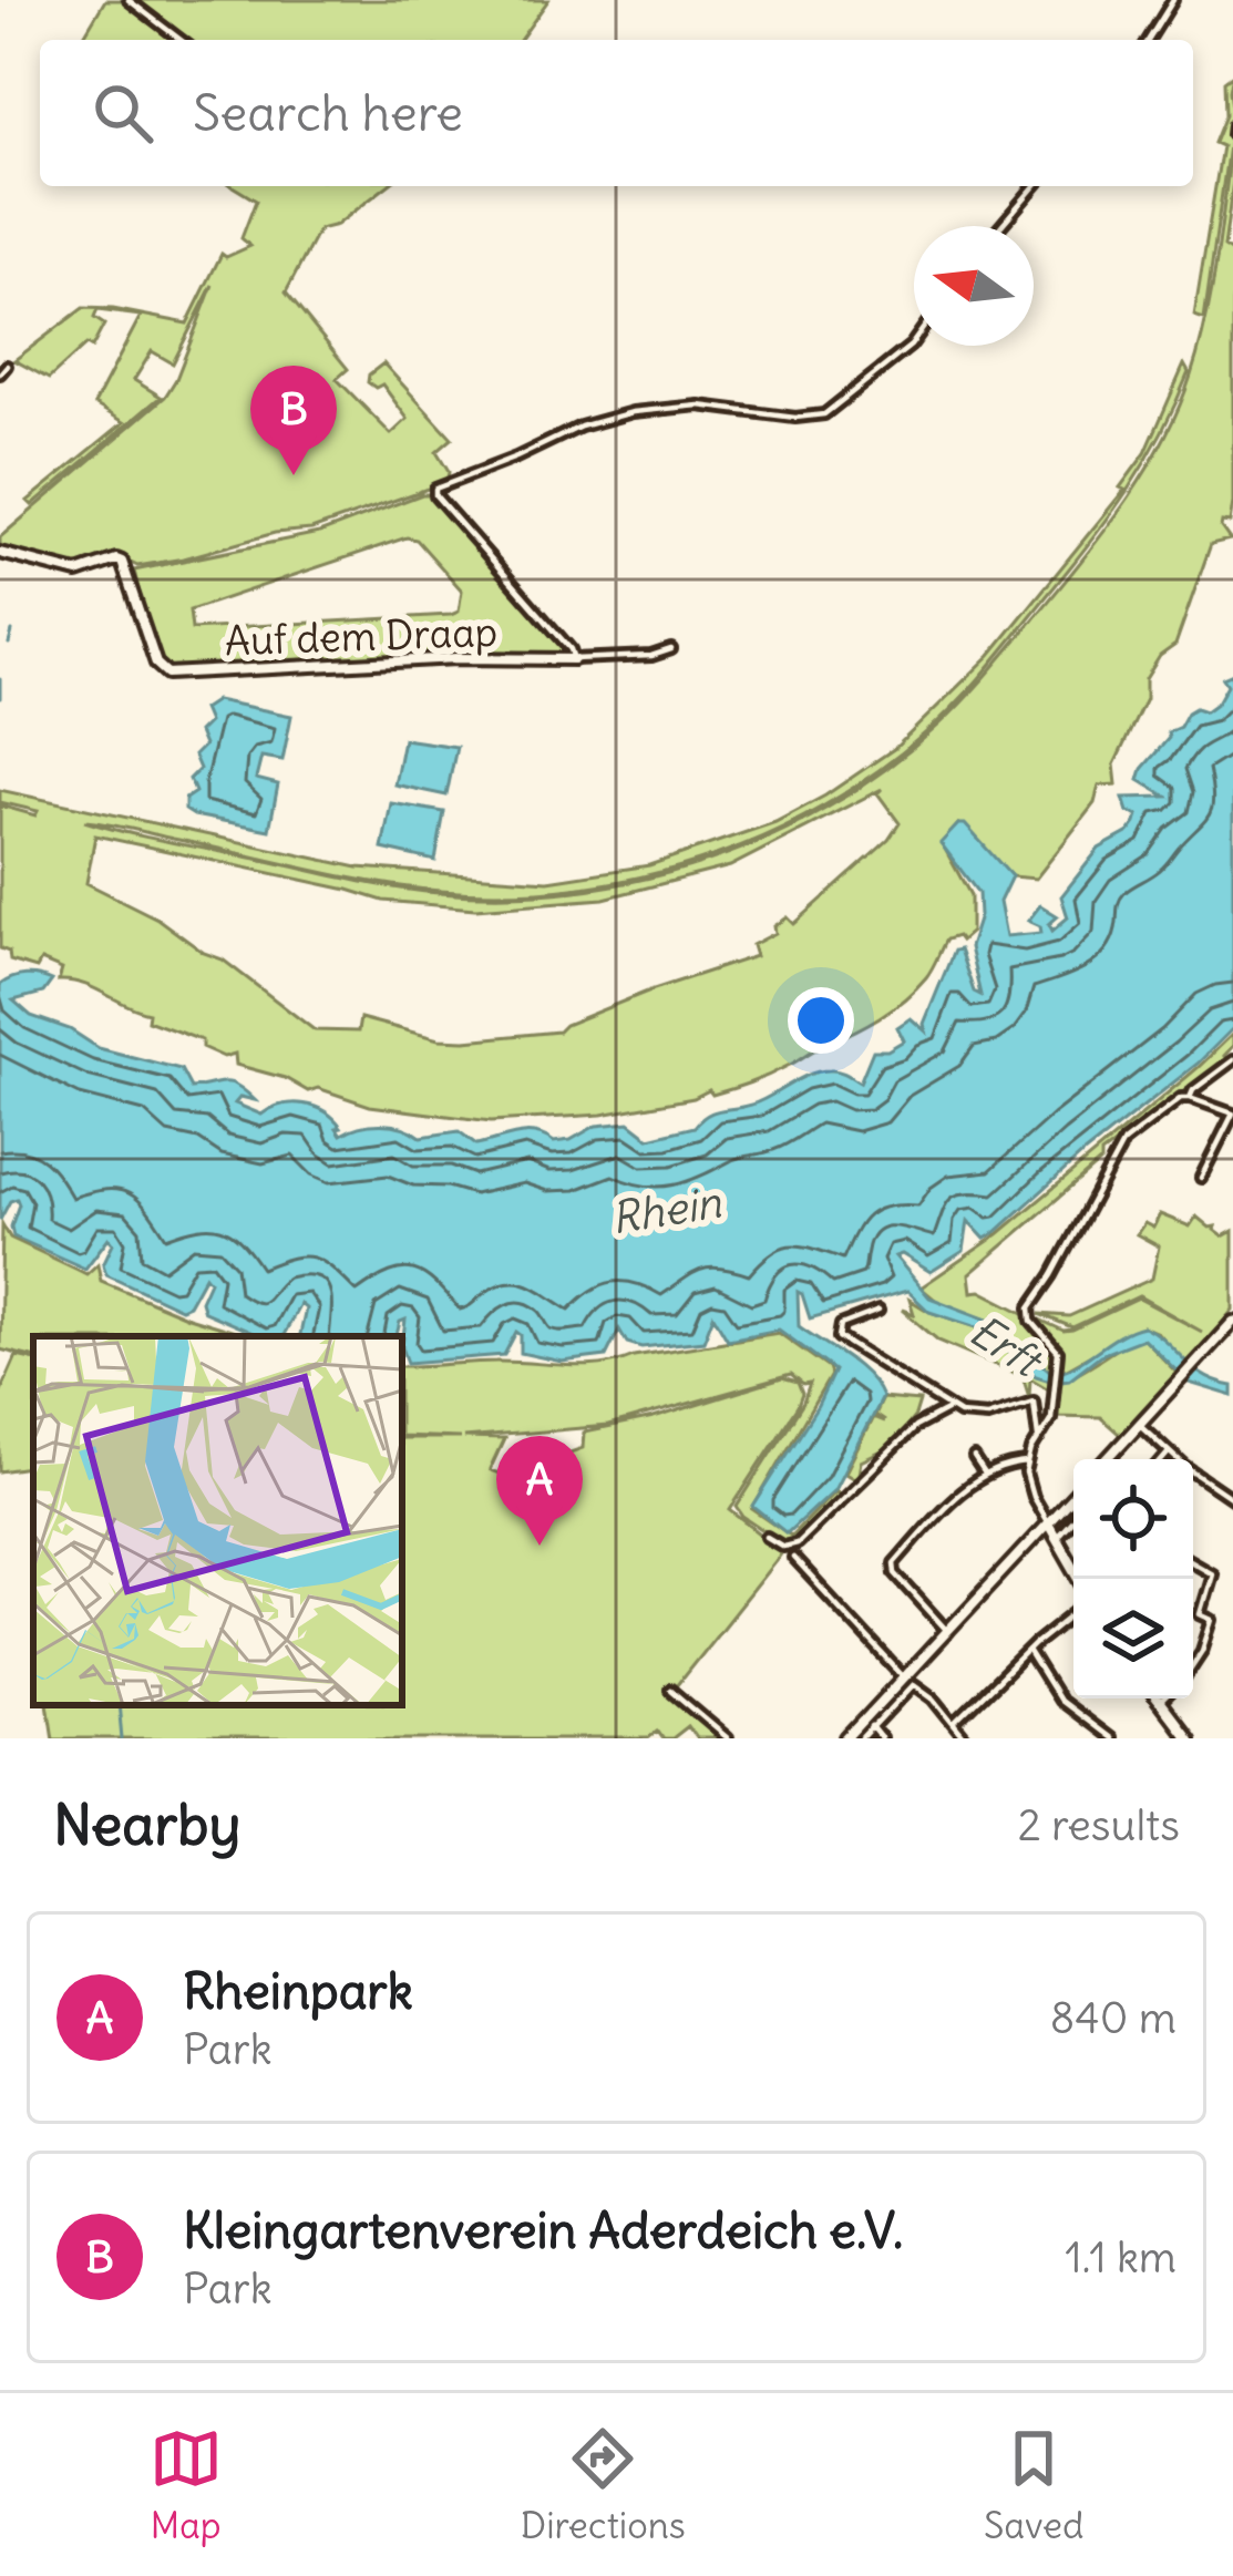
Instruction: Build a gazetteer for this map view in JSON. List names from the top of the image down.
{
  "streets": {
    "main road": ["Auf dem Draap"]
  },
  "water": ["Rhein", "Erft"],
  "north": "left",
  "page": {
    "search": "Search here",
    "pins": ["B", "A"],
    "heading": ["Nearby", "2 results"],
    "list": [
      {
        "mark": "A",
        "name": "Rheinpark",
        "note": "Park",
        "value": "840 m"
      },
      {
        "mark": "B",
        "name": "Kleingartenverein Aderdeich e.V.",
        "note": "Park",
        "value": "1.1 km"
      }
    ],
    "nav": ["Map", "Directions", "Saved"]
  }
}
